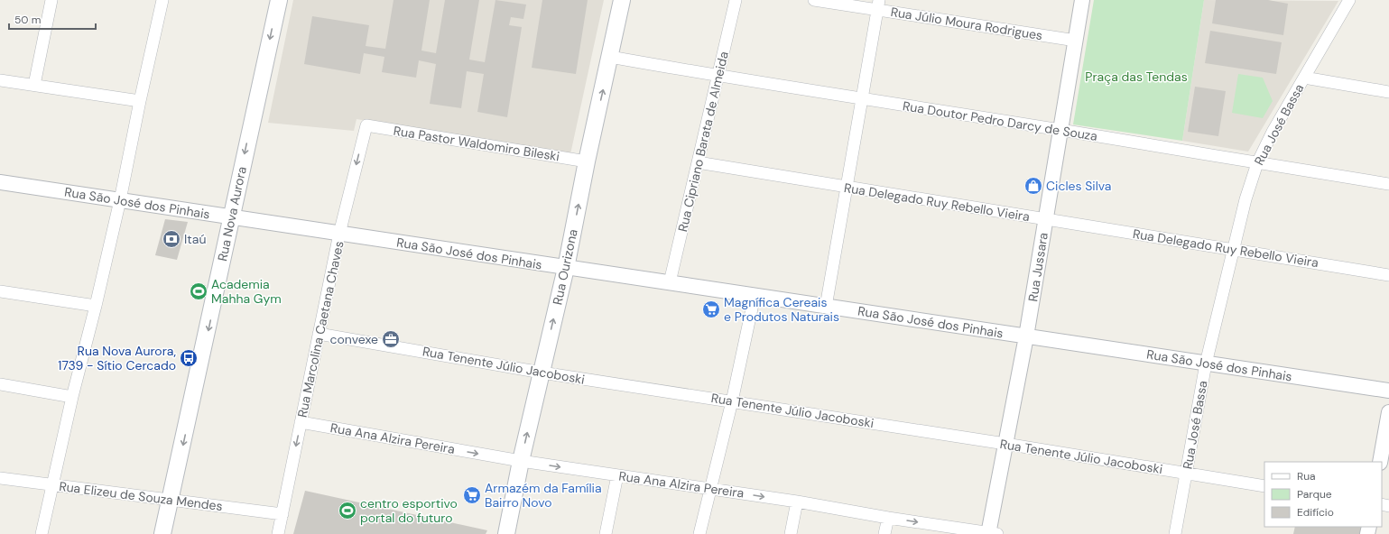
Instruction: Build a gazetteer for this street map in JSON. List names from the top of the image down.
{
  "streets": {
    "main road": ["Rua Nova Aurora", "Rua Ourizona"],
    "street": [
      "Rua Júlio Moura Rodrigues",
      "Rua Doutor Pedro Darcy de Souza",
      "Rua José Bassa",
      "Rua Cipriano Barata de Almeida",
      "Rua Pastor Waldomiro Bileski",
      "Rua Delegado Ruy Rebello Vieira",
      "Rua São José dos Pinhais",
      "Rua Jussara",
      "Rua Marcolina Caetana Chaves",
      "Rua Tenente Júlio Jacoboski",
      "Rua Ana Alzira Pereira",
      "Rua Elizeu de Souza Mendes"
    ]
  },
  "crossings": [
    ["Rua Júlio Moura Rodrigues", "Rua Jussara"],
    ["Rua Doutor Pedro Darcy de Souza", "Rua José Bassa"],
    ["Rua Doutor Pedro Darcy de Souza", "Rua Cipriano Barata de Almeida"],
    ["Rua Doutor Pedro Darcy de Souza", "Rua Ourizona"],
    ["Rua Doutor Pedro Darcy de Souza", "Rua Jussara"],
    ["Rua José Bassa", "Rua Delegado Ruy Rebello Vieira"],
    ["Rua José Bassa", "Rua São José dos Pinhais"],
    ["Rua José Bassa", "Rua Tenente Júlio Jacoboski"],
    ["Rua Cipriano Barata de Almeida", "Rua Delegado Ruy Rebello Vieira"],
    ["Rua Cipriano Barata de Almeida", "Rua São José dos Pinhais"],
    ["Rua Pastor Waldomiro Bileski", "Rua Ourizona"],
    ["Rua Pastor Waldomiro Bileski", "Rua Marcolina Caetana Chaves"],
    ["Rua Delegado Ruy Rebello Vieira", "Rua Jussara"],
    ["Rua São José dos Pinhais", "Rua Nova Aurora"],
    ["Rua São José dos Pinhais", "Rua Ourizona"],
    ["Rua São José dos Pinhais", "Rua Jussara"],
    ["Rua São José dos Pinhais", "Rua Marcolina Caetana Chaves"],
    ["Rua Nova Aurora", "Rua Elizeu de Souza Mendes"],
    ["Rua Ourizona", "Rua Tenente Júlio Jacoboski"],
    ["Rua Ourizona", "Rua Ana Alzira Pereira"],
    ["Rua Jussara", "Rua Tenente Júlio Jacoboski"],
    ["Rua Jussara", "Rua Ana Alzira Pereira"],
    ["Rua Marcolina Caetana Chaves", "Rua Tenente Júlio Jacoboski"],
    ["Rua Marcolina Caetana Chaves", "Rua Ana Alzira Pereira"],
    ["Rua Marcolina Caetana Chaves", "Rua Elizeu de Souza Mendes"]
  ],
  "one_way": [
    "Rua Nova Aurora",
    "Rua Ourizona",
    "Rua Marcolina Caetana Chaves",
    "Rua Ana Alzira Pereira"
  ],
  "parks": ["Praça das Tendas"],
  "places": {
    "shop": ["Cicles Silva"],
    "bank": ["Itaú"],
    "sports": ["Academia Mahha Gym", "centro esportivo portal do futuro"],
    "supermarket": ["Magnífica Cereais e Produtos Naturais", "Armazém da Família Bairro Novo"],
    "office": ["convexe"],
    "bus stop": ["Rua Nova Aurora, 1739 - Sítio Cercado"]
  },
  "legend": ["Rua", "Parque", "Edifício"],
  "scale_bar": "50 m"
}
